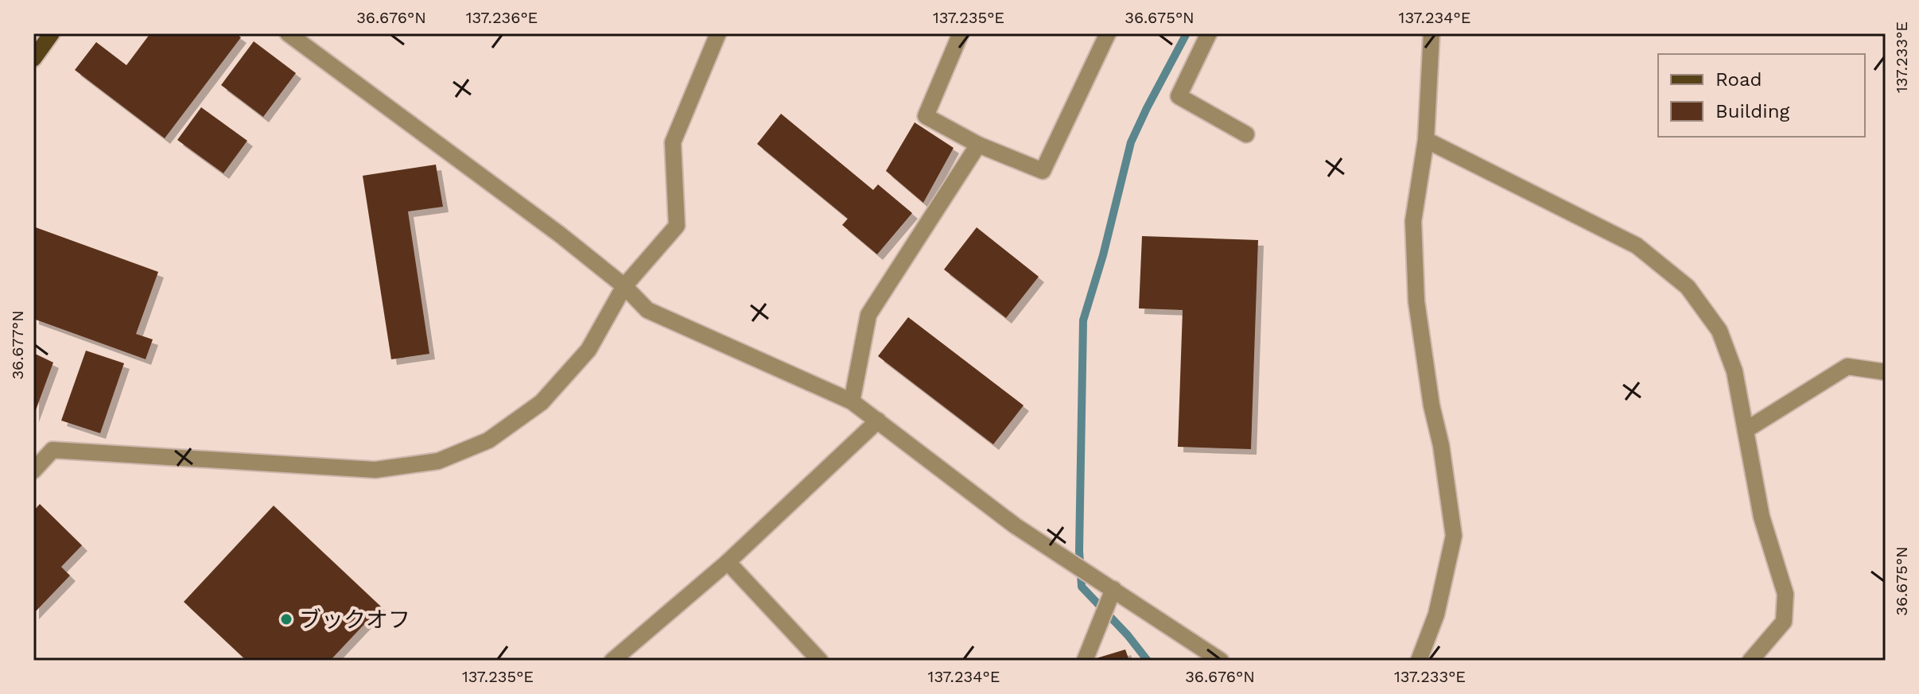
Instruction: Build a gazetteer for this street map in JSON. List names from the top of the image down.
{
  "places": ["ブックオフ"],
  "legend": ["Road", "Building"],
  "coordinates": [
    "36.676°N",
    "137.236°E",
    "137.235°E",
    "36.675°N",
    "137.234°E",
    "137.233°E",
    "36.677°N"
  ]
}
